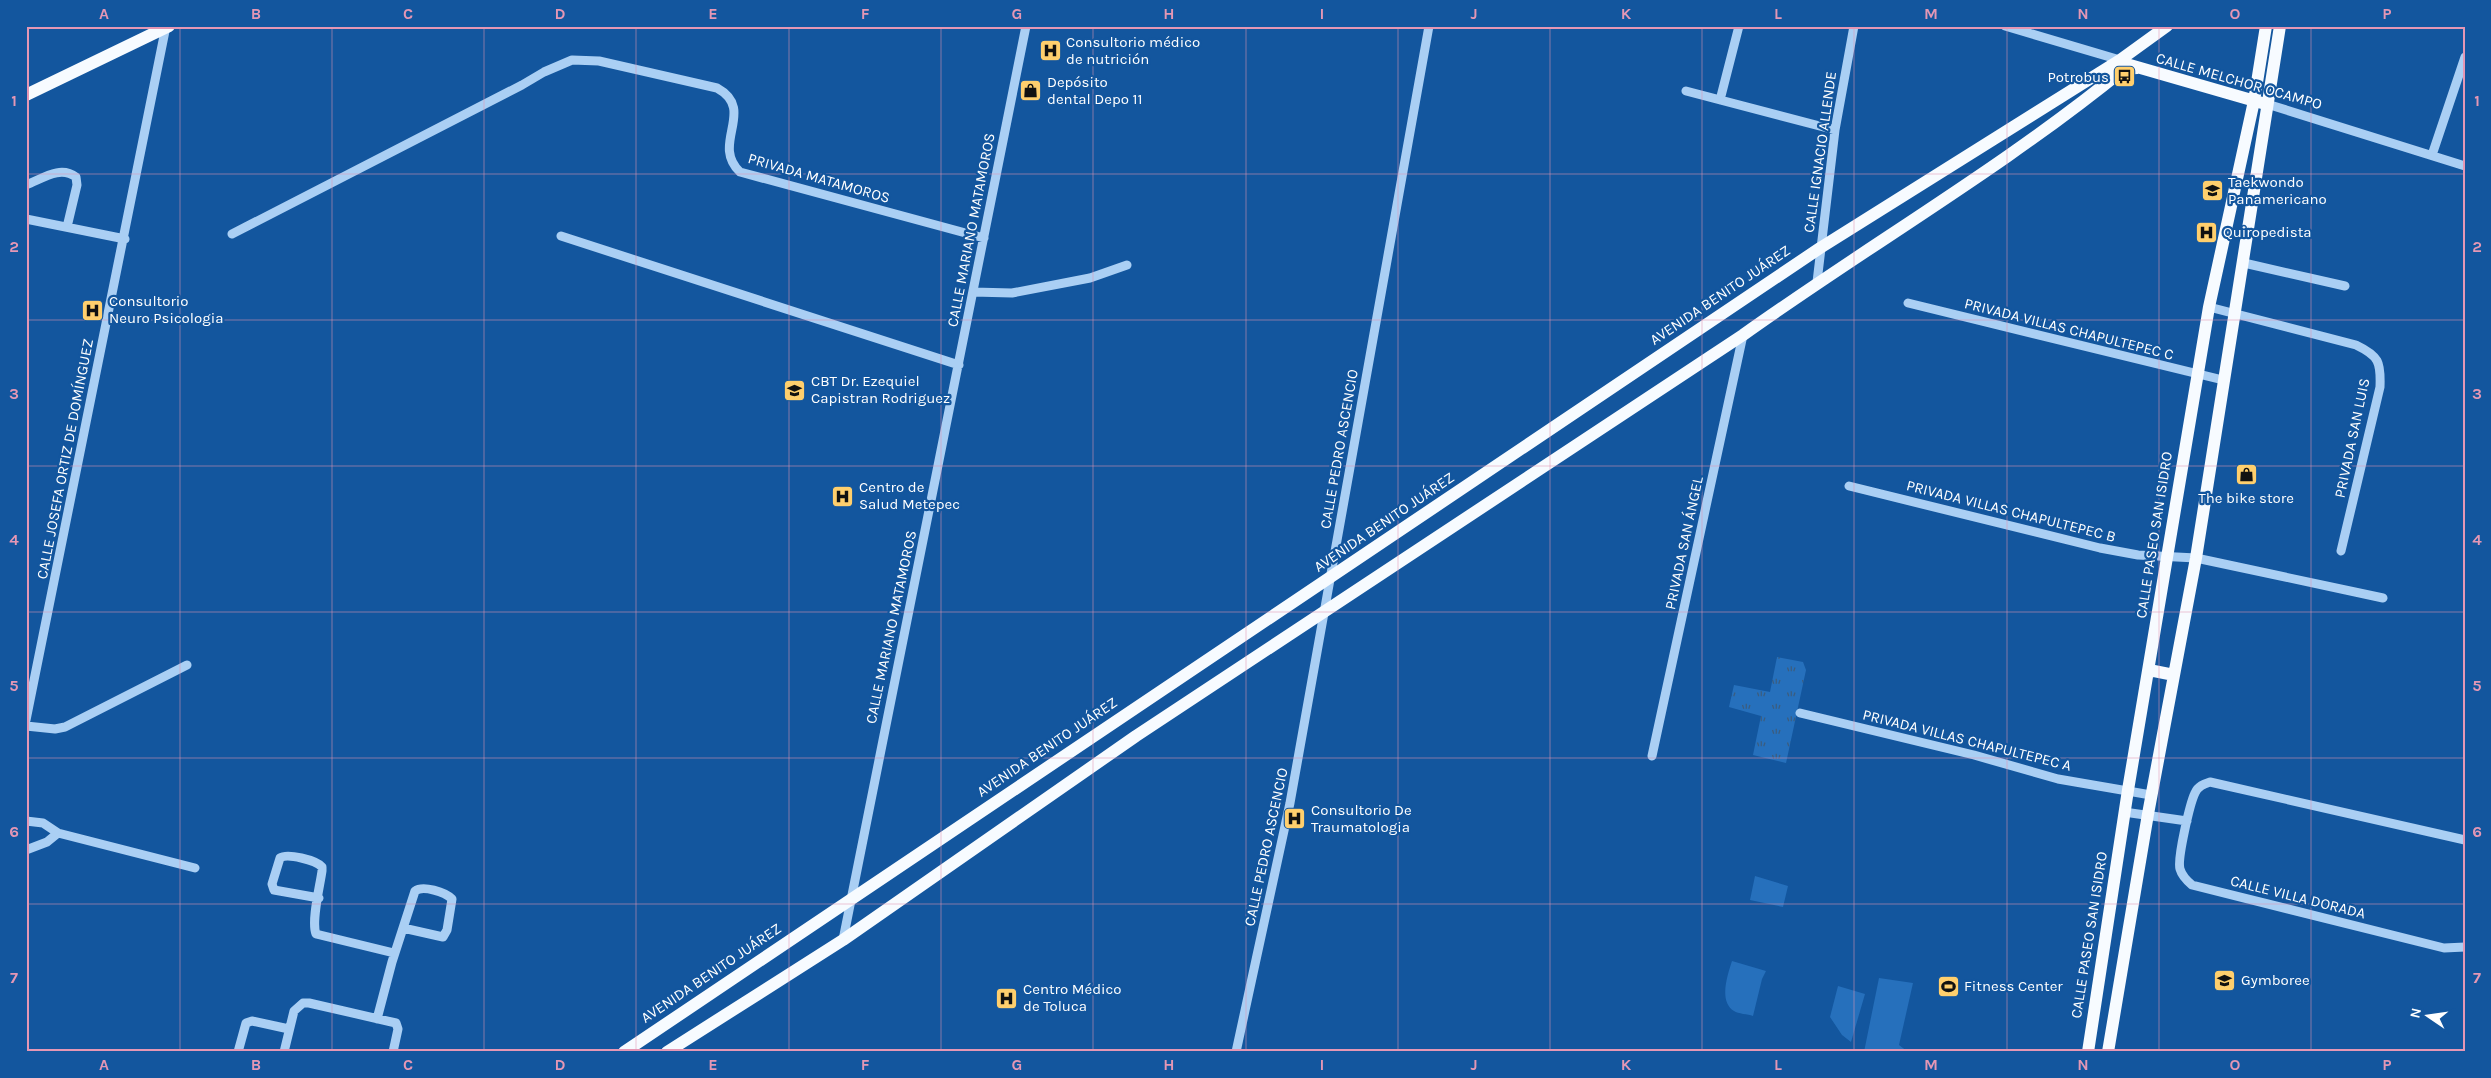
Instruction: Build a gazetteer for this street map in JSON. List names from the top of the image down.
{
  "streets": {
    "main road": ["CALLE MELCHOR OCAMPO", "AVENIDA BENITO JUÁREZ", "CALLE PASEO SAN ISIDRO"],
    "street": [
      "CALLE IGNACIO ALLENDE",
      "PRIVADA MATAMOROS",
      "CALLE MARIANO MATAMOROS",
      "PRIVADA VILLAS CHAPULTEPEC C",
      "PRIVADA SAN LUIS",
      "CALLE PEDRO ASCENCIO",
      "CALLE JOSEFA ORTIZ DE DOMÍNGUEZ",
      "PRIVADA VILLAS CHAPULTEPEC B",
      "PRIVADA SAN ÁNGEL",
      "PRIVADA VILLAS CHAPULTEPEC A",
      "CALLE VILLA DORADA"
    ]
  },
  "crossings": [
    ["CALLE MELCHOR OCAMPO", "AVENIDA BENITO JUÁREZ"],
    ["CALLE MELCHOR OCAMPO", "CALLE PASEO SAN ISIDRO"],
    ["CALLE IGNACIO ALLENDE", "AVENIDA BENITO JUÁREZ"],
    ["PRIVADA MATAMOROS", "CALLE MARIANO MATAMOROS"],
    ["CALLE MARIANO MATAMOROS", "AVENIDA BENITO JUÁREZ"],
    ["AVENIDA BENITO JUÁREZ", "CALLE PEDRO ASCENCIO"],
    ["PRIVADA VILLAS CHAPULTEPEC C", "CALLE PASEO SAN ISIDRO"],
    ["PRIVADA SAN LUIS", "CALLE PASEO SAN ISIDRO"],
    ["PRIVADA VILLAS CHAPULTEPEC B", "CALLE PASEO SAN ISIDRO"],
    ["CALLE PASEO SAN ISIDRO", "PRIVADA VILLAS CHAPULTEPEC A"]
  ],
  "places": {
    "hospital": [
      "Consultorio médico de nutrición",
      "Quiropedista",
      "Consultorio Neuro Psicologia",
      "Centro de Salud Metepec",
      "Consultorio De Traumatologia",
      "Centro Médico de Toluca"
    ],
    "bus stop": ["Potrobus"],
    "shop": ["Depósito dental Depo 11", "The bike store"],
    "school or university": ["Taekwondo Panamericano", "CBT Dr. Ezequiel Capistran Rodriguez", "Gymboree"],
    "sports": ["Fitness Center"]
  },
  "north": "left",
  "grid": {
    "columns": [
      "A",
      "B",
      "C",
      "D",
      "E",
      "F",
      "G",
      "H",
      "I",
      "J",
      "K",
      "L",
      "M",
      "N",
      "O",
      "P"
    ],
    "rows": [
      "1",
      "2",
      "3",
      "4",
      "5",
      "6",
      "7"
    ]
  }
}
